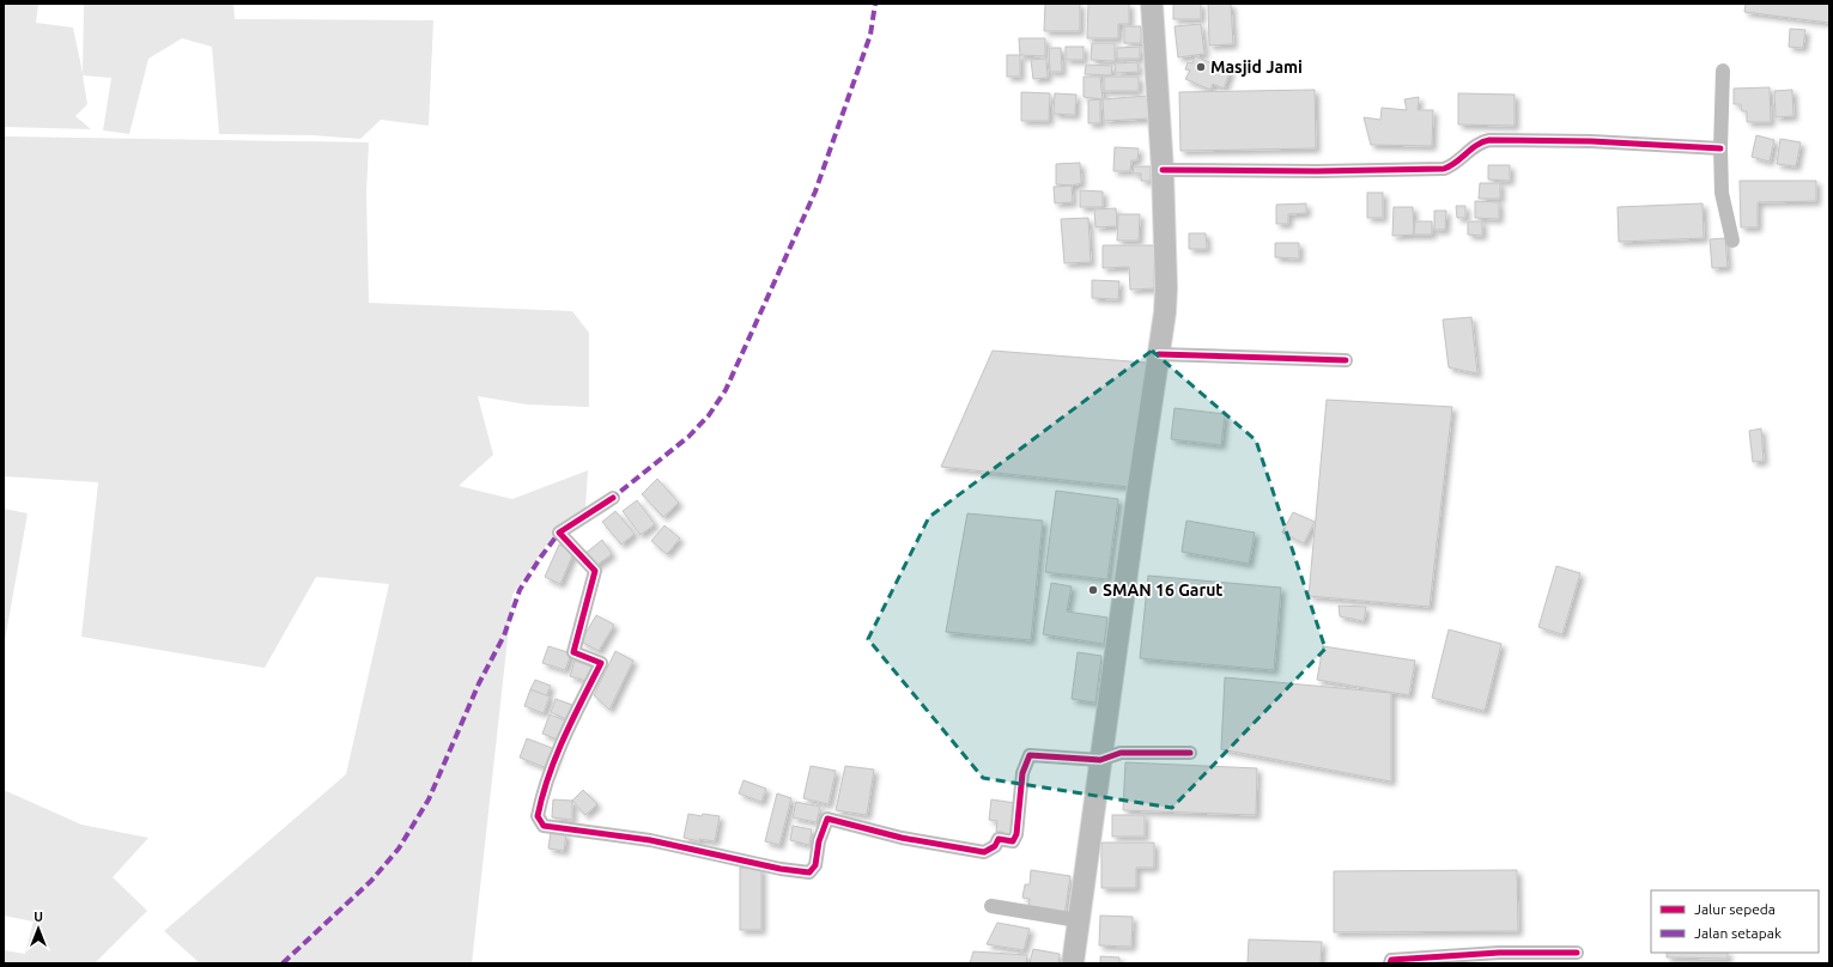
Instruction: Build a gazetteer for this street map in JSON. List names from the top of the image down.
{
  "places": ["Masjid Jami", "SMAN 16 Garut"],
  "legend": ["Jalur sepeda", "Jalan setapak"],
  "north": "top"
}
